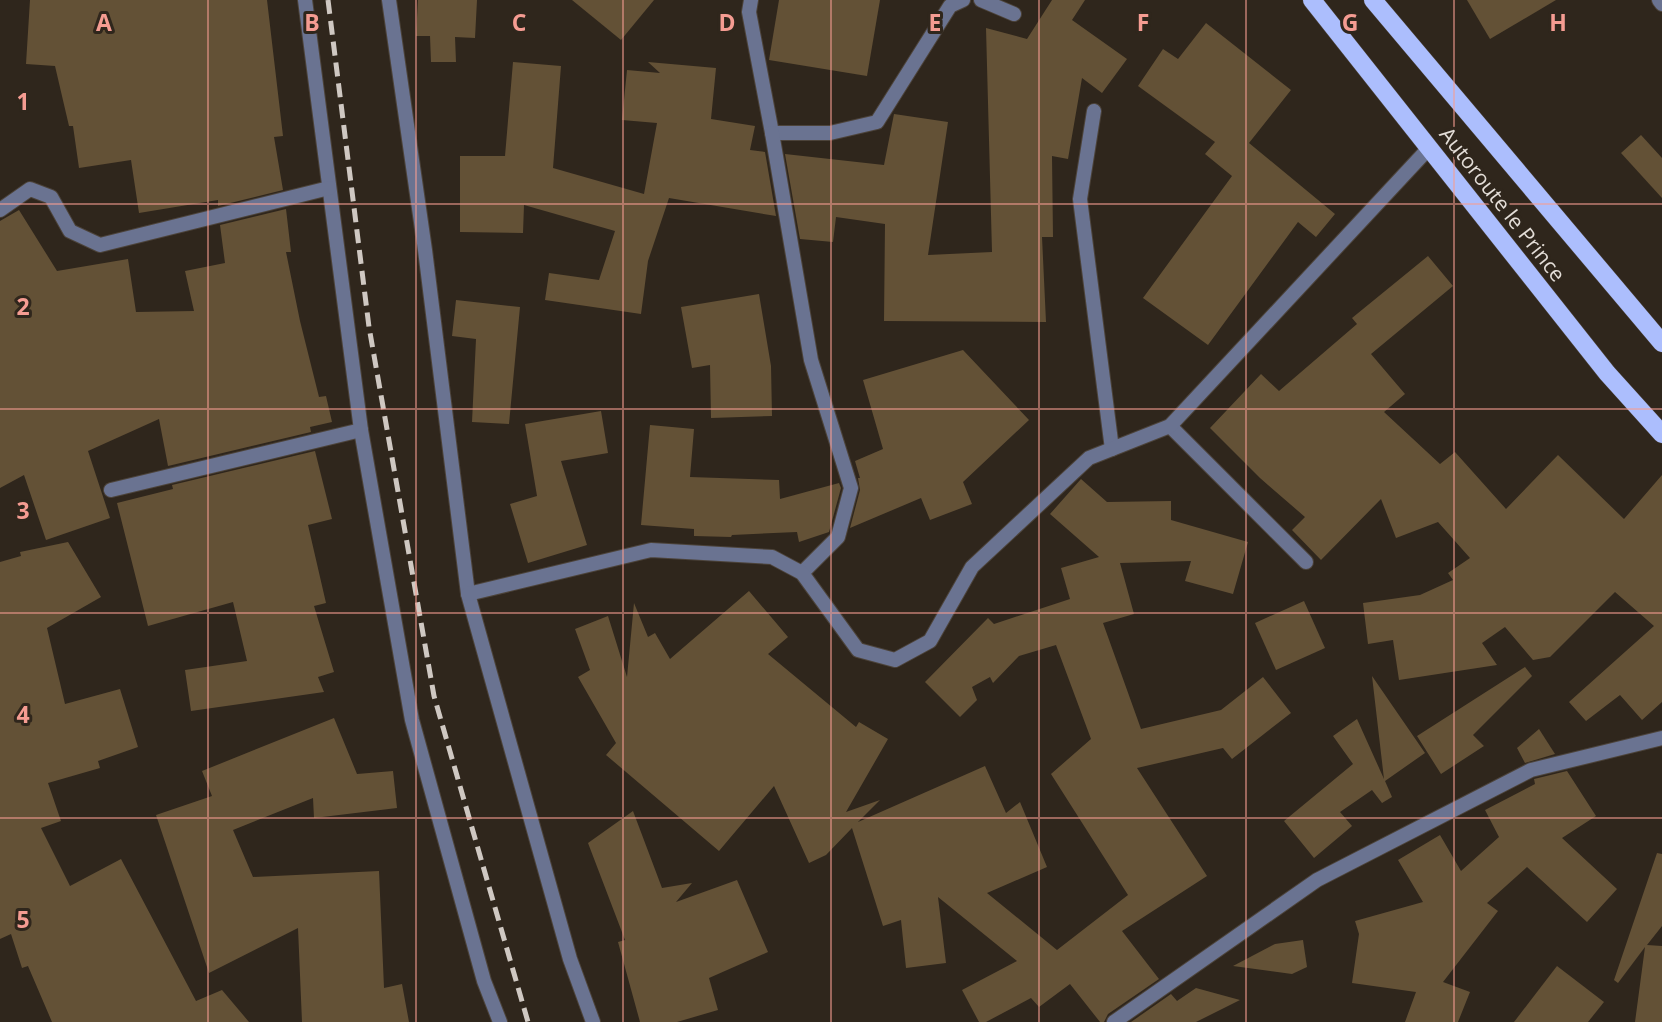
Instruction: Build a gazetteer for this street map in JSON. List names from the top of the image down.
{
  "streets": {
    "main road": ["Autoroute le Prince"]
  },
  "grid": {
    "columns": [
      "A",
      "B",
      "C",
      "D",
      "E",
      "F",
      "G",
      "H"
    ],
    "rows": [
      "1",
      "2",
      "3",
      "4",
      "5"
    ]
  }
}
